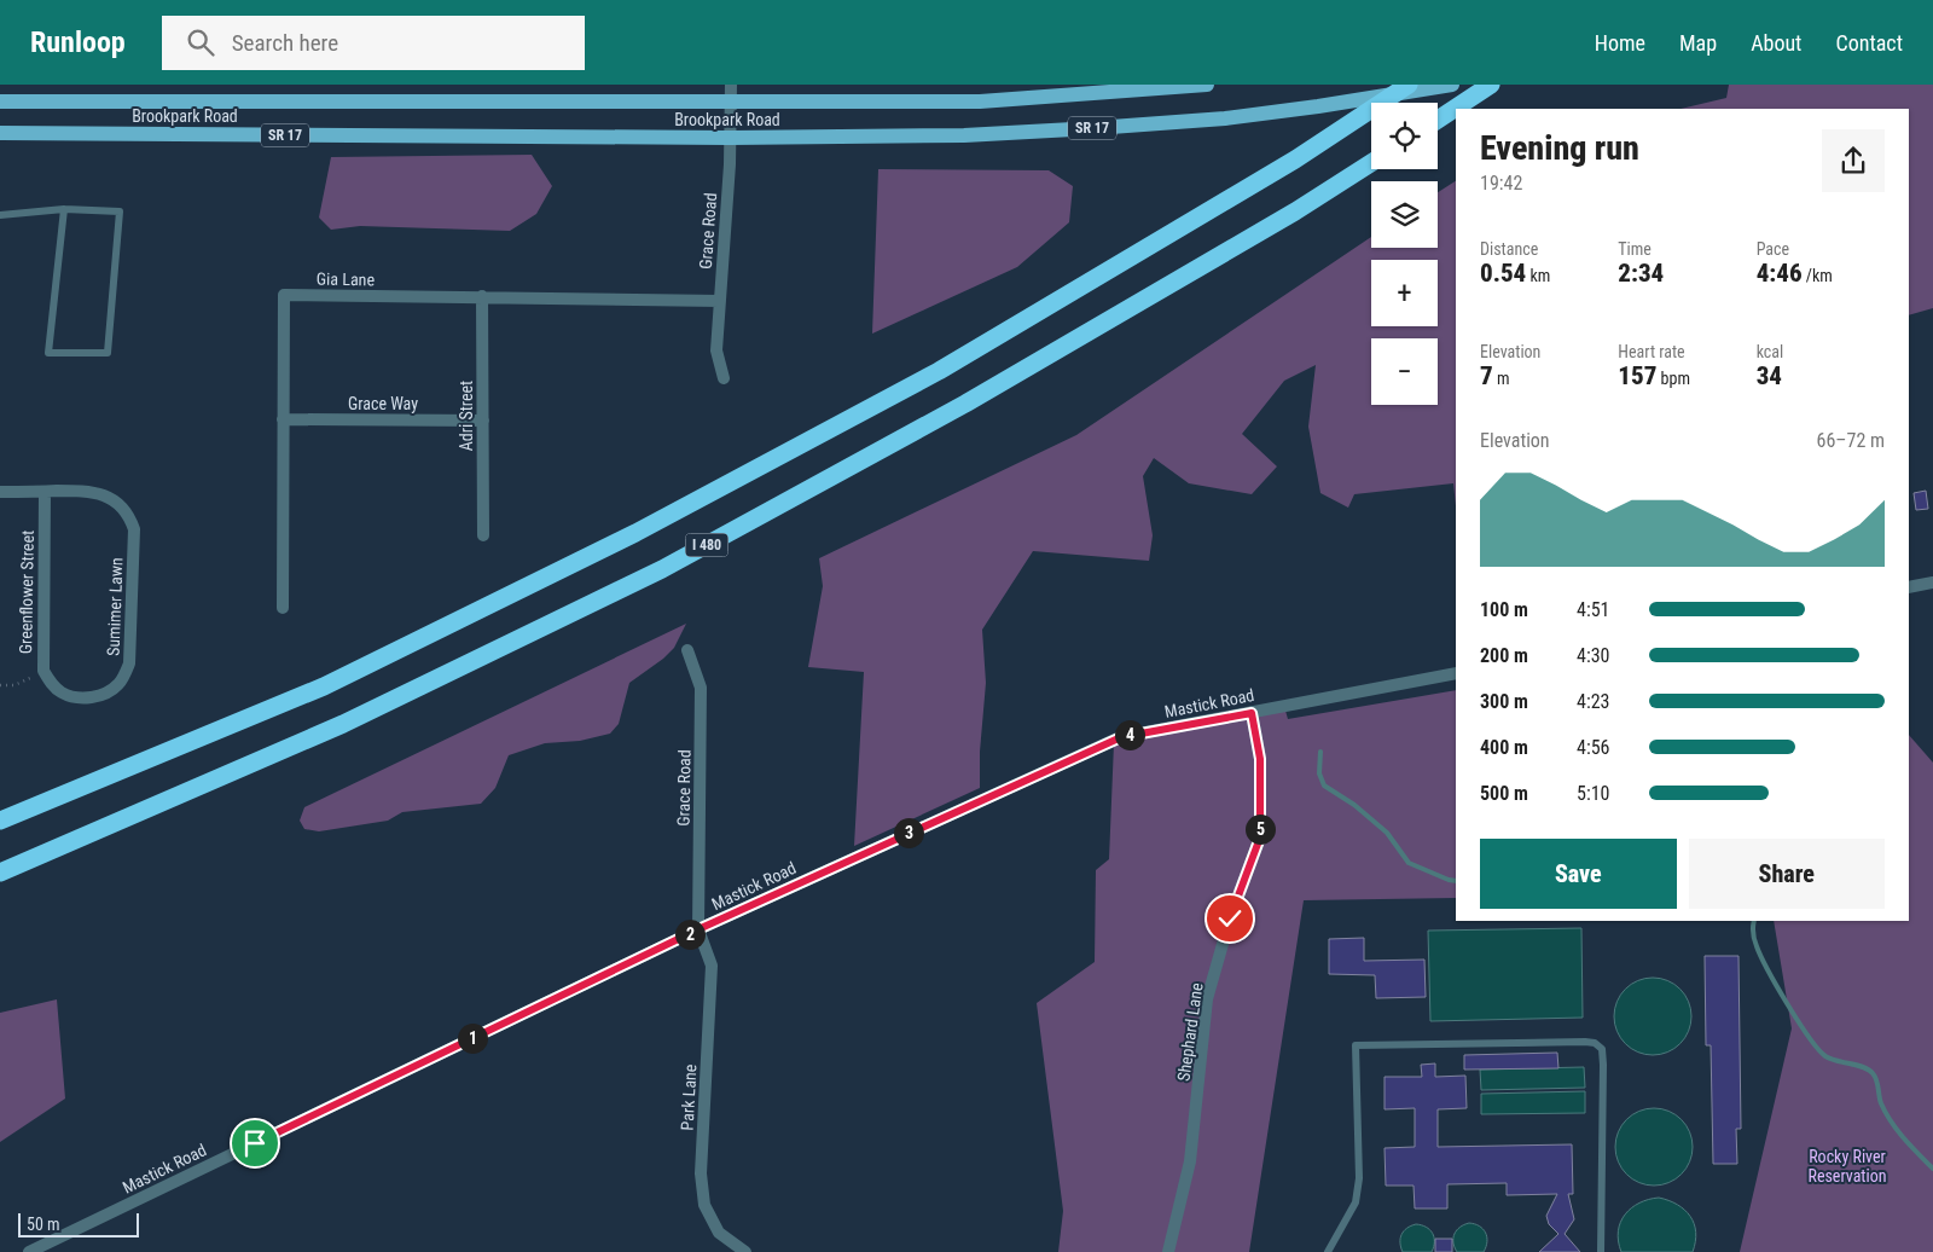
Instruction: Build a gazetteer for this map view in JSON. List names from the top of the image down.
{
  "streets": {
    "highway": ["I 480"],
    "main road": ["Brookpark Road", "SR 17"],
    "street": [
      "Grace Road",
      "Gia Lane",
      "Grace Way",
      "Adri Street",
      "Greenflower Street",
      "Sumimer Lawn",
      "Mastick Road",
      "Shephard Lane",
      "Park Lane"
    ]
  },
  "crossings": [
    ["Brookpark Road", "Grace Road"],
    ["Grace Road", "Gia Lane"],
    ["Grace Road", "Mastick Road"],
    ["Grace Road", "Park Lane"],
    ["Gia Lane", "Grace Way"],
    ["Gia Lane", "Adri Street"],
    ["Grace Way", "Adri Street"],
    ["Greenflower Street", "Sumimer Lawn"],
    ["Mastick Road", "Shephard Lane"],
    ["Mastick Road", "Park Lane"]
  ],
  "parks": ["Rocky River Reservation"],
  "scale_bar": "50 m",
  "page": {
    "header": "Runloop",
    "search": "Search here",
    "nav": [
      "Home",
      "Map",
      "About",
      "Contact"
    ],
    "map_buttons": ["+", "−"],
    "heading": ["Evening run", "19:42"],
    "stats": [
      ["Distance", "0.54 km"],
      ["Time", "2:34"],
      ["Pace", "4:46 /km"],
      ["Elevation", "7 m"],
      ["Heart rate", "157 bpm"],
      ["kcal", "34"]
    ],
    "chart": ["Elevation", "66–72 m"],
    "list": [
      {
        "name": "100 m",
        "note": "4:51"
      },
      {
        "name": "200 m",
        "note": "4:30"
      },
      {
        "name": "300 m",
        "note": "4:23"
      },
      {
        "name": "400 m",
        "note": "4:56"
      },
      {
        "name": "500 m",
        "note": "5:10"
      }
    ],
    "pins": [
      "4",
      "5",
      "3",
      "2",
      "1"
    ],
    "buttons": ["Save", "Share"],
    "scale": "50 m"
  }
}
